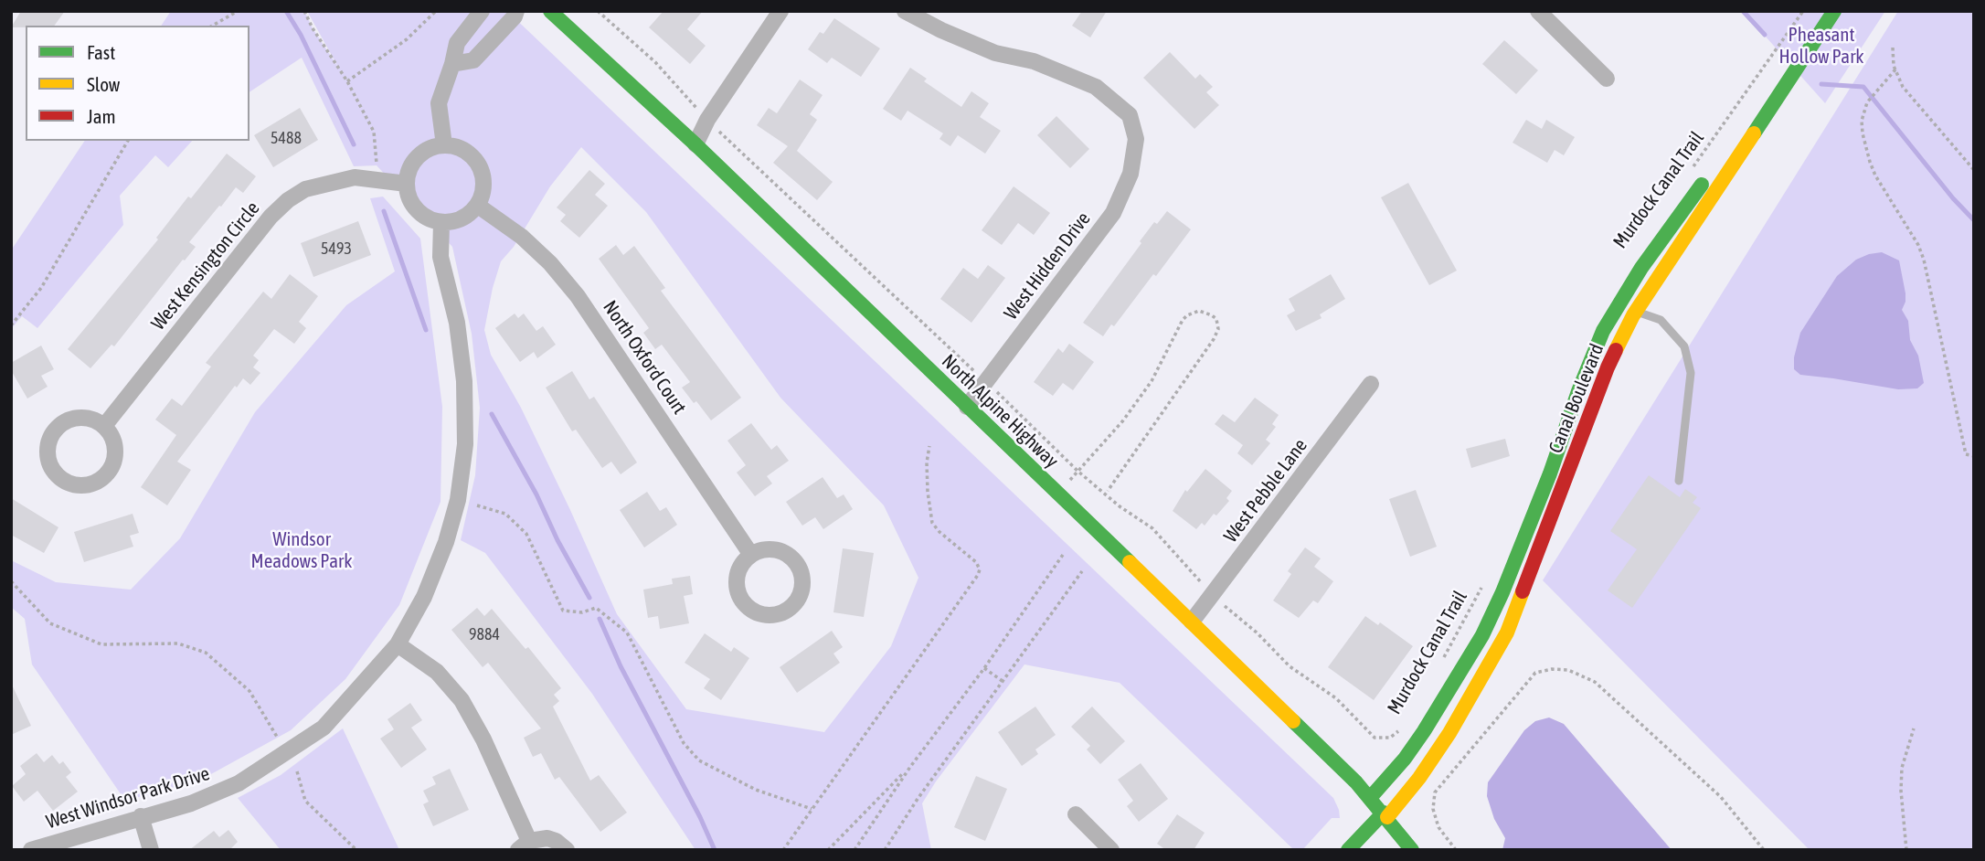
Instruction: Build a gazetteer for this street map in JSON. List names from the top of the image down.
{
  "streets": {
    "main road": ["Canal Boulevard", "North Alpine Highway"],
    "street": [
      "West Kensington Circle",
      "West Hidden Drive",
      "North Oxford Court",
      "West Pebble Lane",
      "West Windsor Park Drive"
    ],
    "path": ["Murdock Canal Trail"]
  },
  "crossings": [
    ["Murdock Canal Trail", "West Hidden Drive"],
    ["Murdock Canal Trail", "West Pebble Lane"],
    ["West Kensington Circle", "North Oxford Court"],
    ["West Kensington Circle", "West Windsor Park Drive"],
    ["West Hidden Drive", "North Alpine Highway"],
    ["North Oxford Court", "West Windsor Park Drive"],
    ["Canal Boulevard", "North Alpine Highway"],
    ["North Alpine Highway", "West Pebble Lane"]
  ],
  "parks": ["Pheasant Hollow Park", "Windsor Meadows Park"],
  "house_numbers": ["5488", "5493", "9884"],
  "legend": ["Fast", "Slow", "Jam"]
}
